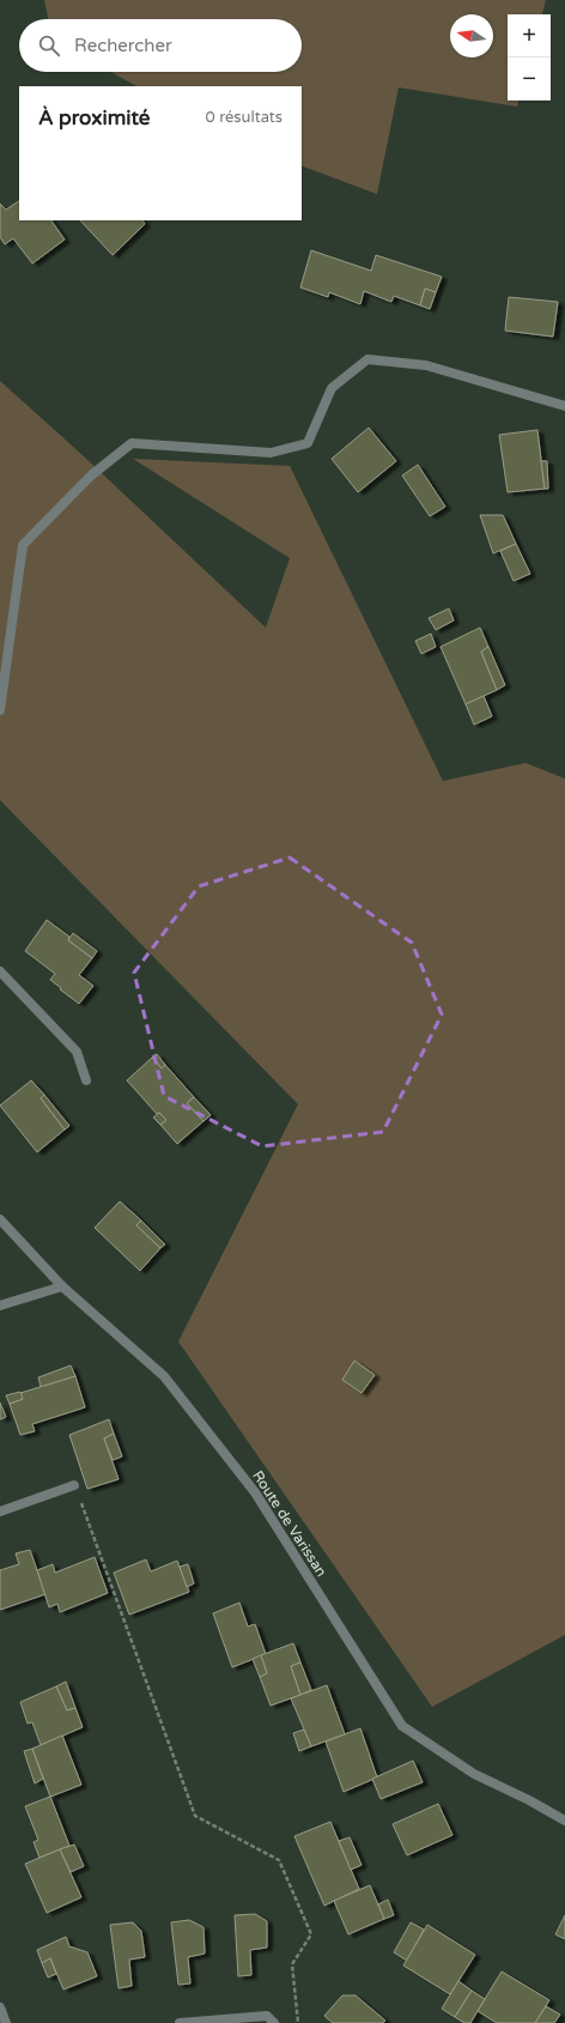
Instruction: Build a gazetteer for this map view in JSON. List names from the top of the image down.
{
  "streets": {
    "street": ["Route de Varissan"]
  },
  "north": "left",
  "page": {
    "map_buttons": ["+", "−"],
    "search": "Rechercher",
    "heading": ["À proximité", "0 résultats"]
  }
}
